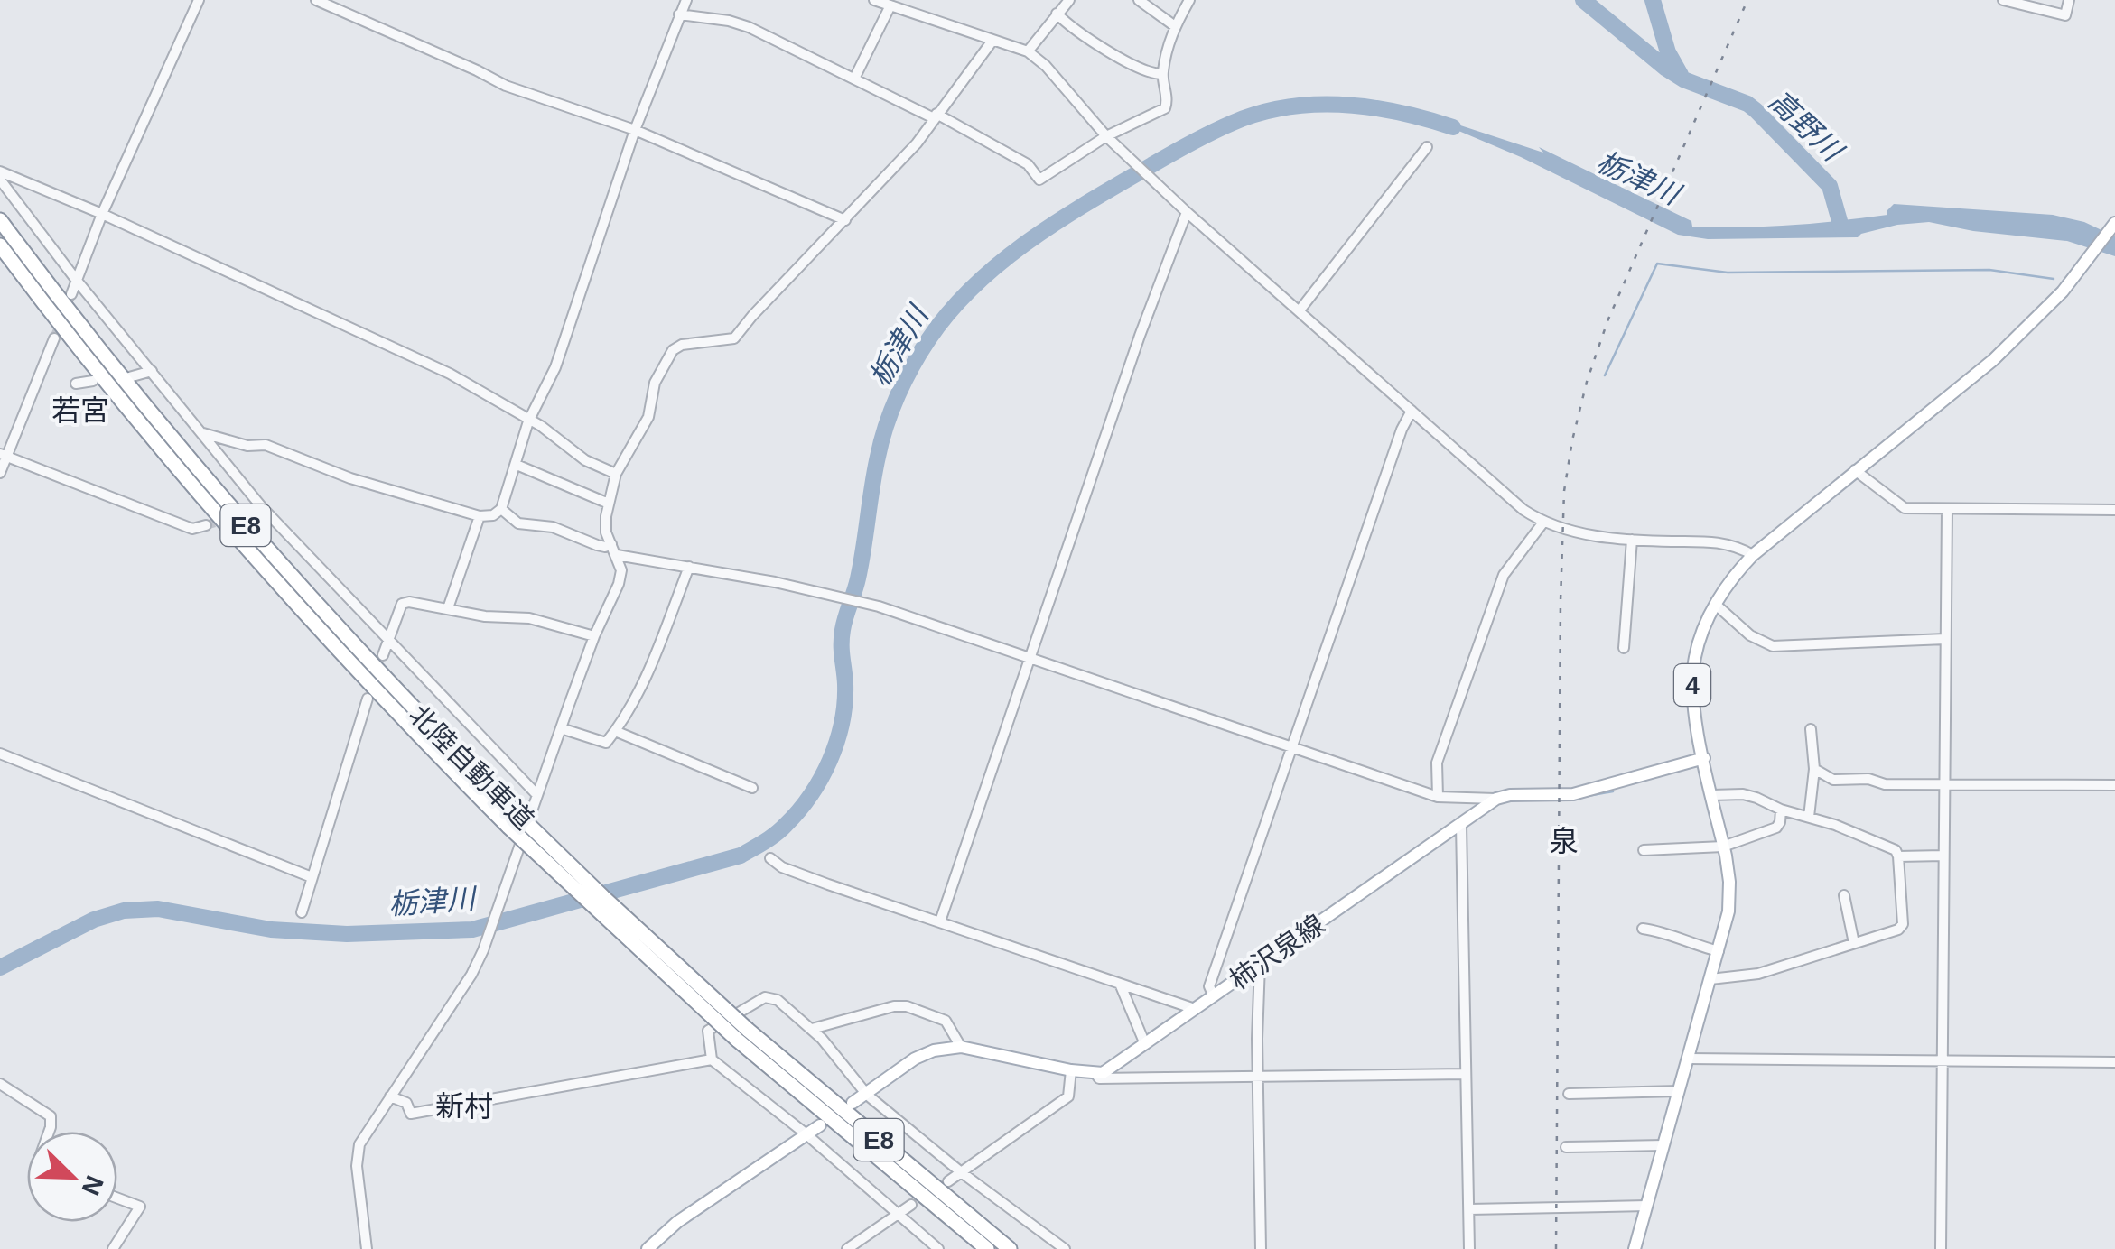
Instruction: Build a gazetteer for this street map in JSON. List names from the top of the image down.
{
  "streets": {
    "highway": ["E8", "北陸自動車道"],
    "main road": ["4", "柿沢泉線"]
  },
  "districts": ["若宮", "泉", "新村"],
  "water": ["高野川", "栃津川"],
  "north": "bottom right"
}
